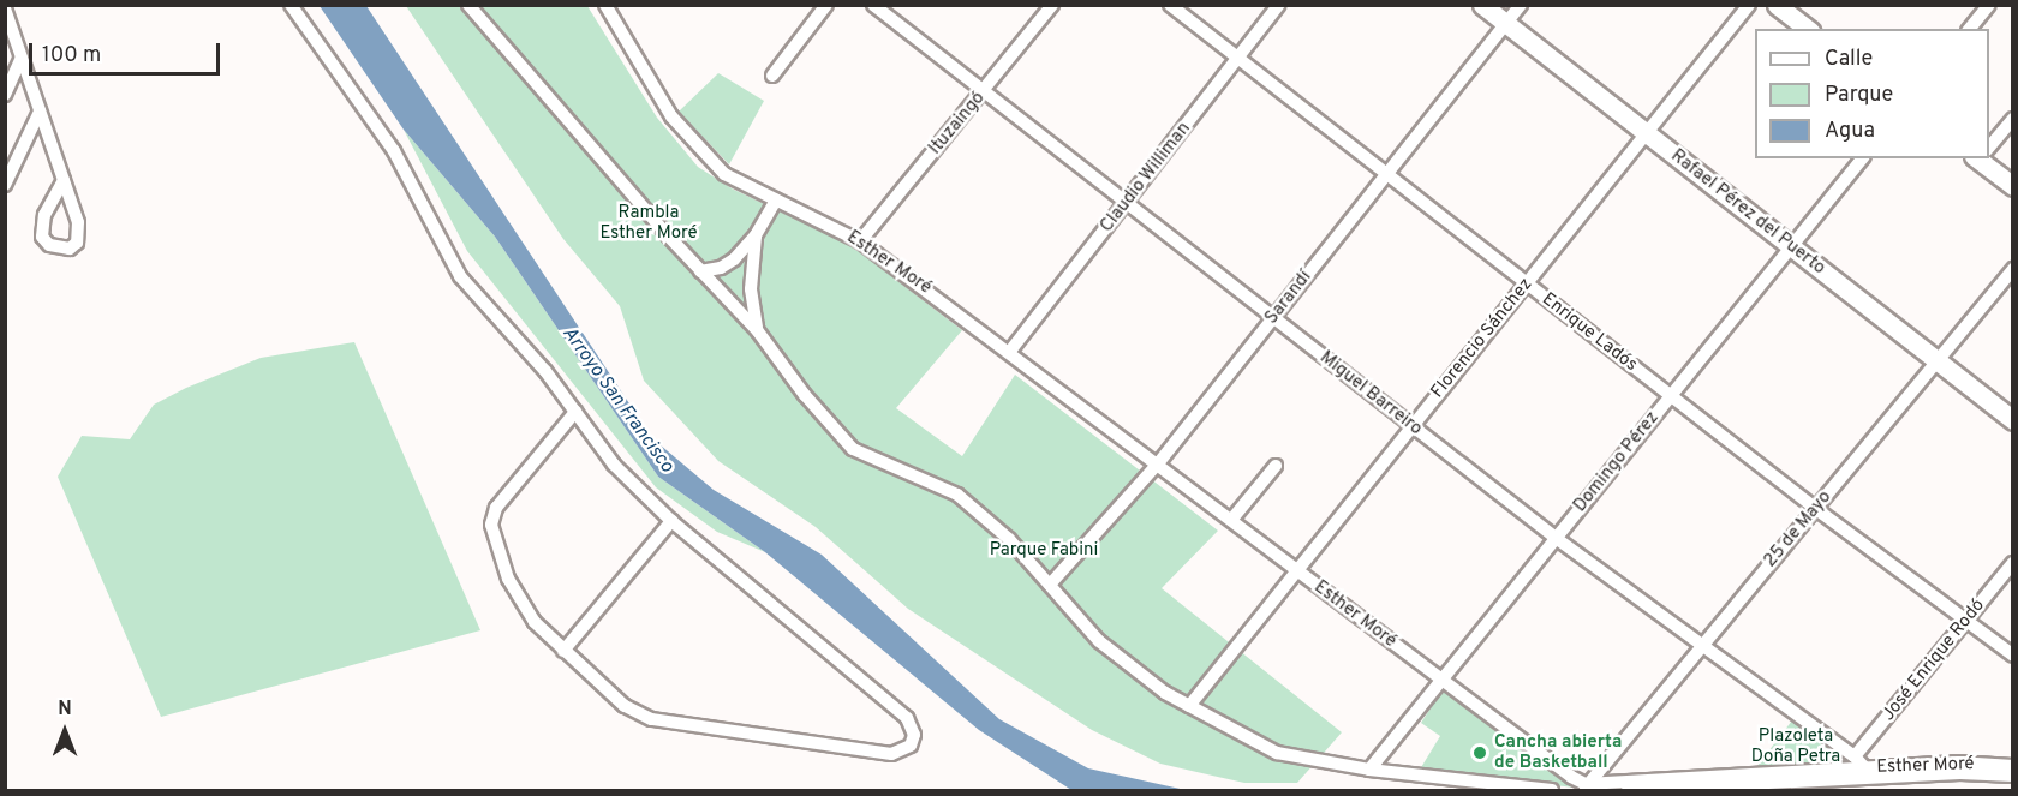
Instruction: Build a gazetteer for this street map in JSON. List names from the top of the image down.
{
  "streets": {
    "main road": ["Rafael Pérez del Puerto"],
    "street": [
      "Ituzaingó",
      "Claudio Williman",
      "Esther Moré",
      "Sarandí",
      "Enrique Ladós",
      "Florencio Sánchez",
      "Miguel Barreiro",
      "Domingo Pérez",
      "25 de Mayo",
      "José Enrique Rodó"
    ]
  },
  "crossings": [
    ["Ituzaingó", "Esther Moré"],
    ["Ituzaingó", "Miguel Barreiro"],
    ["Claudio Williman", "Esther Moré"],
    ["Claudio Williman", "Enrique Ladós"],
    ["Claudio Williman", "Miguel Barreiro"],
    ["Rafael Pérez del Puerto", "Sarandí"],
    ["Rafael Pérez del Puerto", "Florencio Sánchez"],
    ["Rafael Pérez del Puerto", "Domingo Pérez"],
    ["Rafael Pérez del Puerto", "25 de Mayo"],
    ["Esther Moré", "Sarandí"],
    ["Esther Moré", "Florencio Sánchez"],
    ["Esther Moré", "Miguel Barreiro"],
    ["Esther Moré", "Domingo Pérez"],
    ["Esther Moré", "25 de Mayo"],
    ["Sarandí", "Enrique Ladós"],
    ["Sarandí", "Miguel Barreiro"],
    ["Enrique Ladós", "Florencio Sánchez"],
    ["Enrique Ladós", "Domingo Pérez"],
    ["Enrique Ladós", "25 de Mayo"],
    ["Enrique Ladós", "José Enrique Rodó"],
    ["Florencio Sánchez", "Miguel Barreiro"],
    ["Miguel Barreiro", "Domingo Pérez"],
    ["Miguel Barreiro", "25 de Mayo"],
    ["Miguel Barreiro", "José Enrique Rodó"]
  ],
  "water": ["Arroyo San Francisco"],
  "parks": ["Rambla Esther Moré", "Parque Fabini", "Plazoleta Doña Petra"],
  "places": ["Cancha abierta de Basketball"],
  "legend": ["Calle", "Parque", "Agua"],
  "scale_bar": "100 m",
  "north": "top"
}
